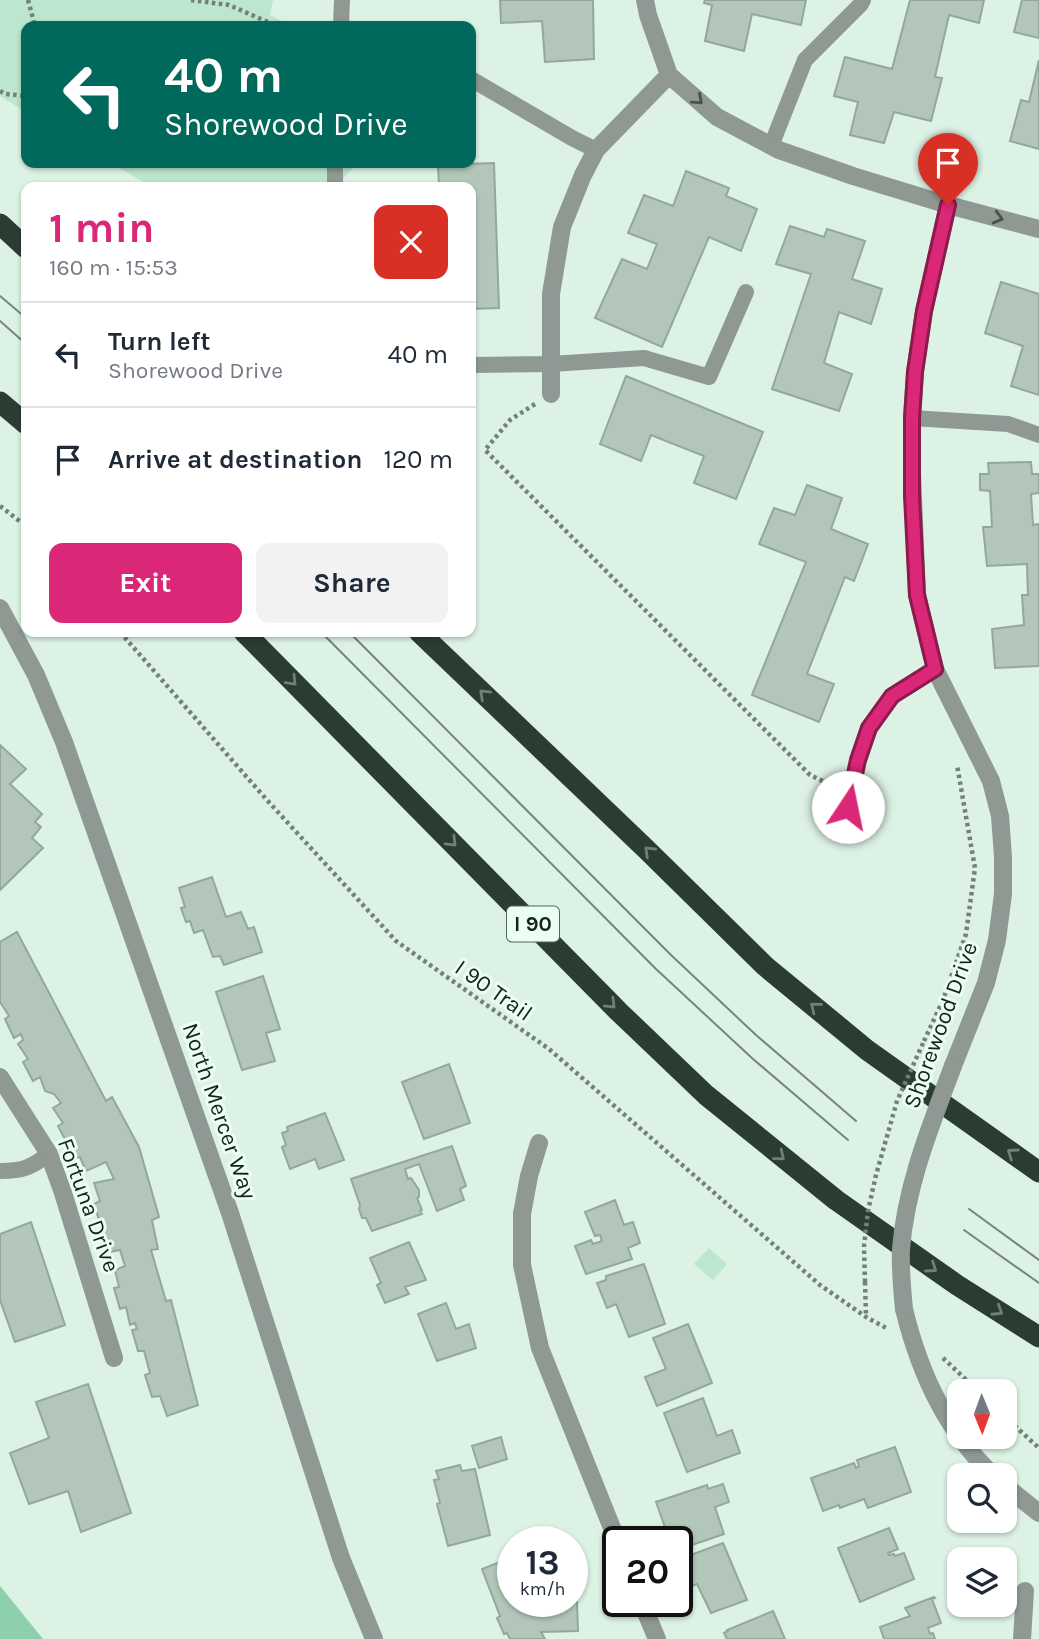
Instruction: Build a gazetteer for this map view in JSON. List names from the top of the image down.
{
  "streets": {
    "highway": ["I 90"],
    "street": ["Shorewood Drive", "North Mercer Way", "Fortuna Drive"],
    "path": ["I 90 Trail"]
  },
  "north": "bottom",
  "page": {
    "turn": ["40 m", "Shorewood Drive"],
    "heading": ["1 min", "160 m · 15:53"],
    "list": [
      {
        "name": "Turn left",
        "note": "Shorewood Drive",
        "value": "40 m"
      },
      {
        "name": "Arrive at destination",
        "value": "120 m"
      }
    ],
    "buttons": ["Exit", "Share"],
    "speed": "13 km/h",
    "limit": "20"
  }
}
